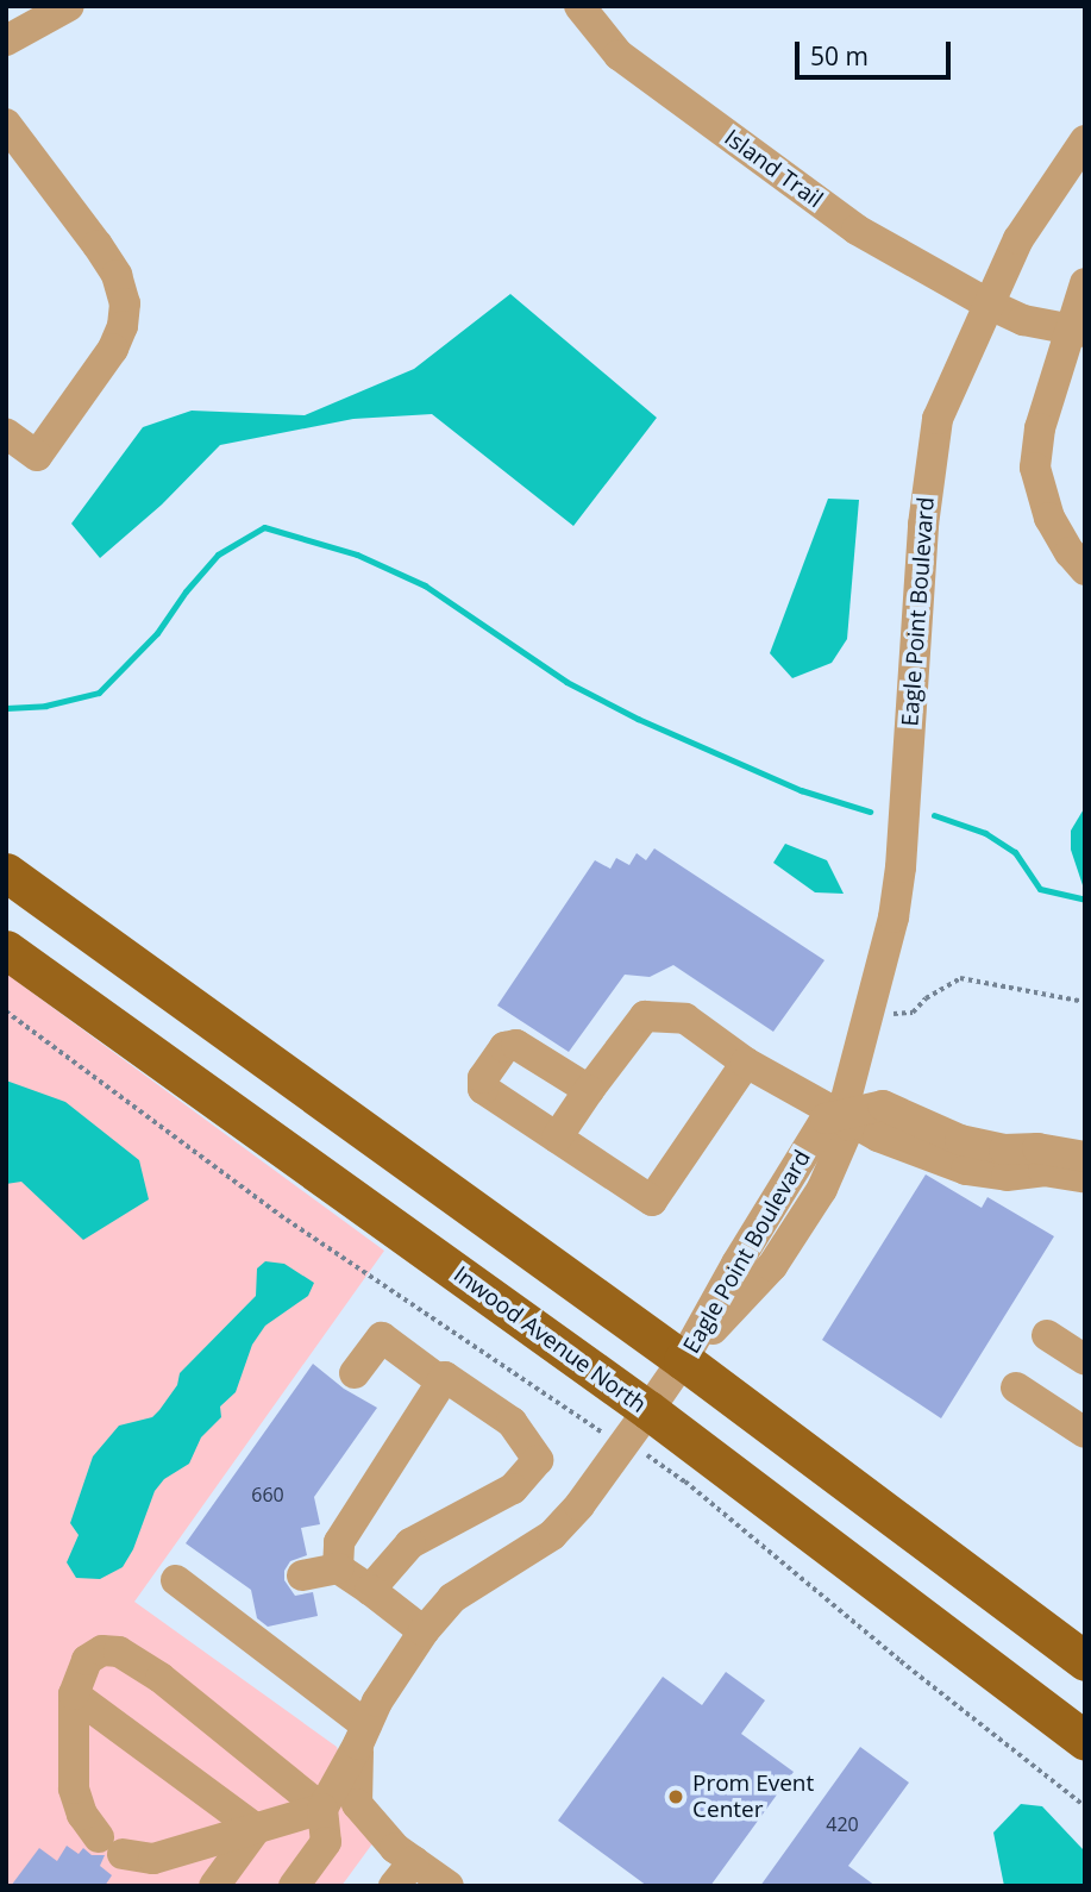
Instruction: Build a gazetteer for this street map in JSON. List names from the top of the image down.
{
  "streets": {
    "main road": ["Inwood Avenue North"],
    "street": ["Island Trail", "Eagle Point Boulevard"]
  },
  "crossings": [
    ["Island Trail", "Eagle Point Boulevard"],
    ["Eagle Point Boulevard", "Inwood Avenue North"]
  ],
  "places": ["Prom Event Center"],
  "house_numbers": ["660", "420"],
  "scale_bar": "50 m"
}
